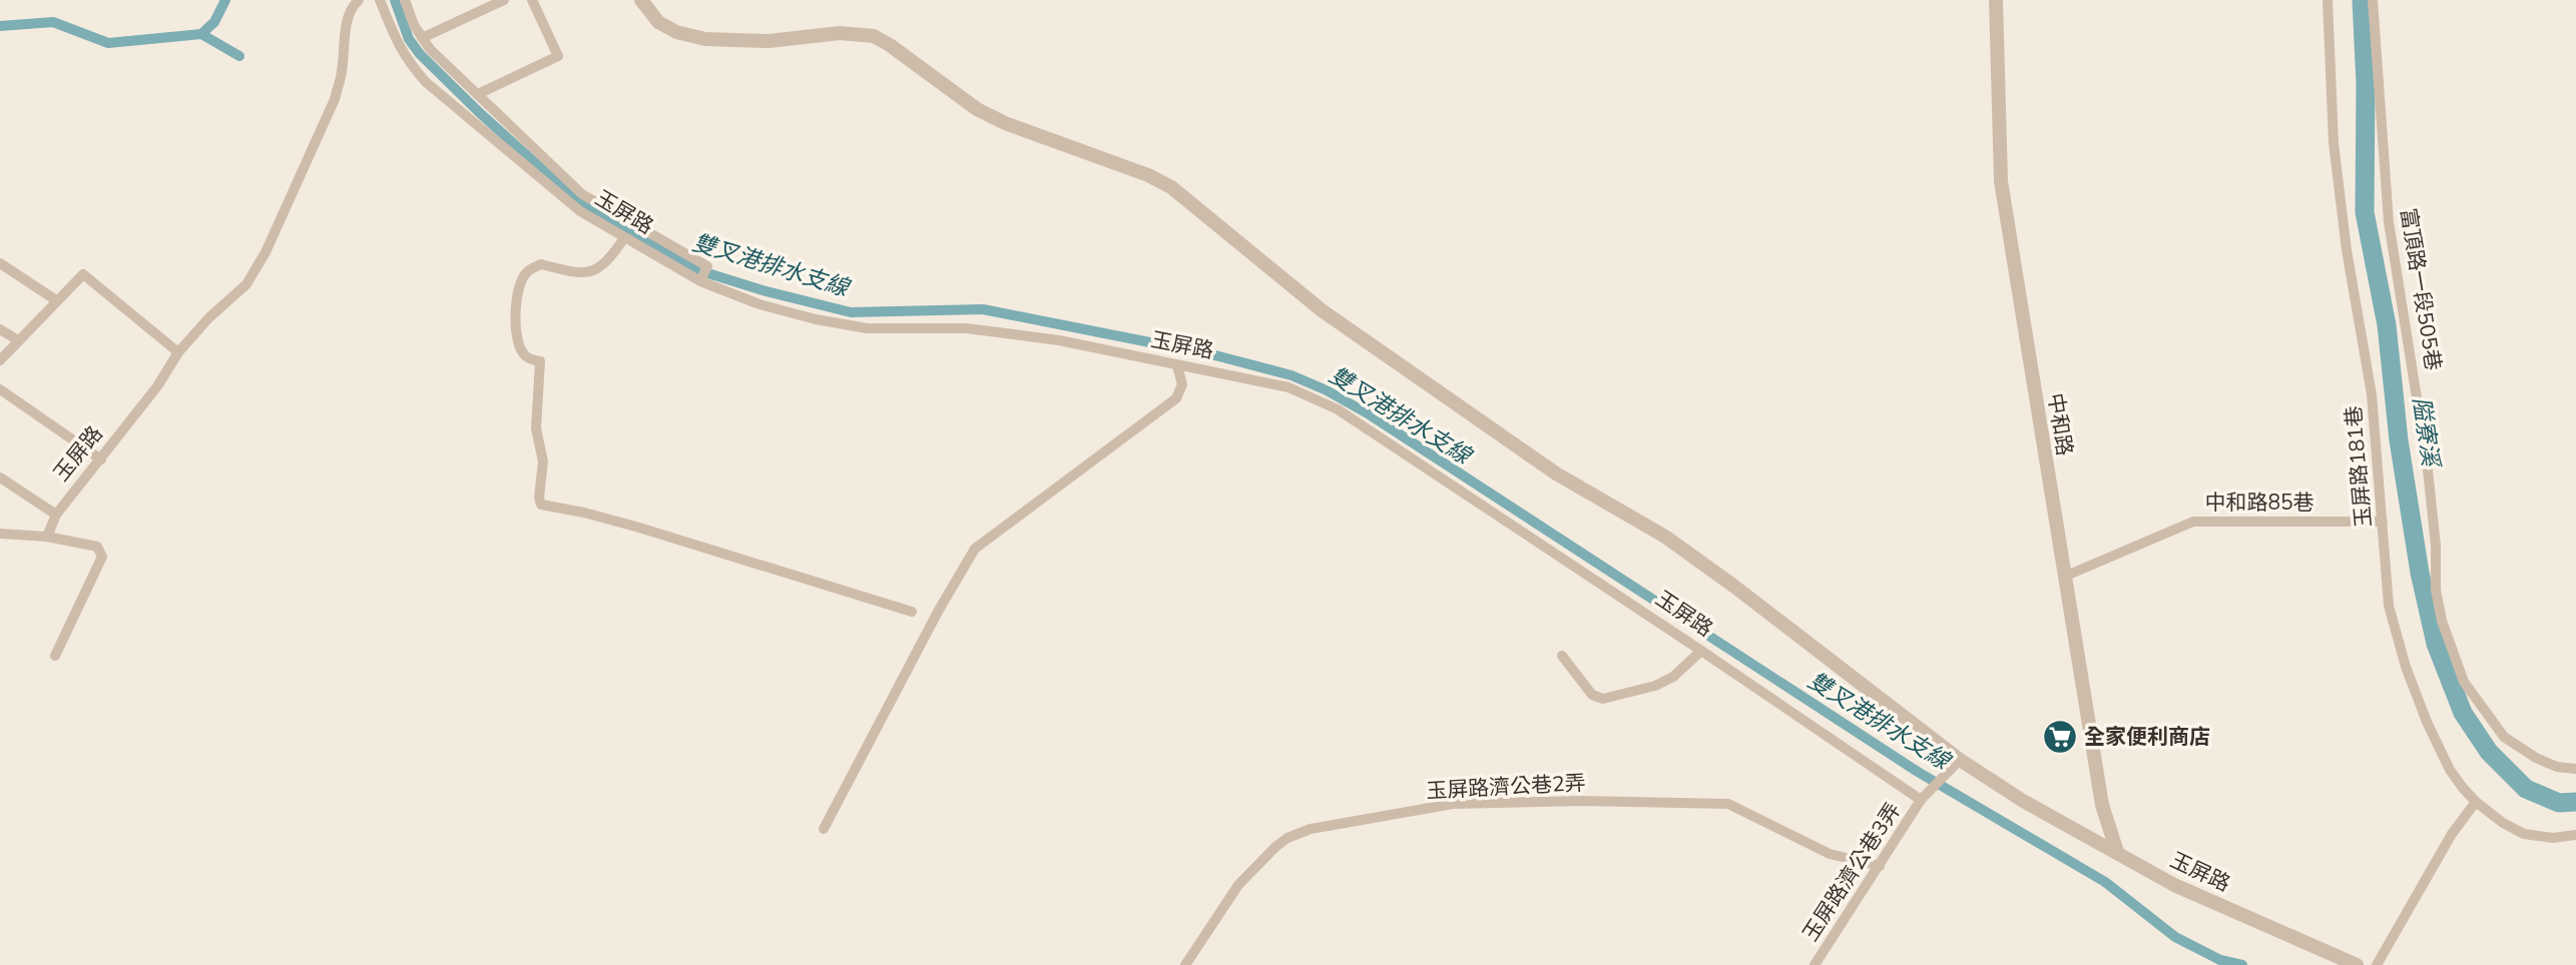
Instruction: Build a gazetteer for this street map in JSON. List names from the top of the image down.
{
  "streets": {
    "street": [
      "玉屏路",
      "富頂路一段505巷",
      "中和路",
      "玉屏路181巷",
      "中和路85巷",
      "玉屏路濟公巷2弄",
      "玉屏路濟公巷3弄"
    ]
  },
  "crossings": [
    ["玉屏路", "中和路"],
    ["玉屏路", "玉屏路濟公巷3弄"],
    ["中和路", "中和路85巷"],
    ["玉屏路181巷", "中和路85巷"],
    ["玉屏路濟公巷2弄", "玉屏路濟公巷3弄"]
  ],
  "water": ["雙叉港排水支線", "隘寮溪"],
  "places": {
    "supermarket": ["全家便利商店"]
  }
}
